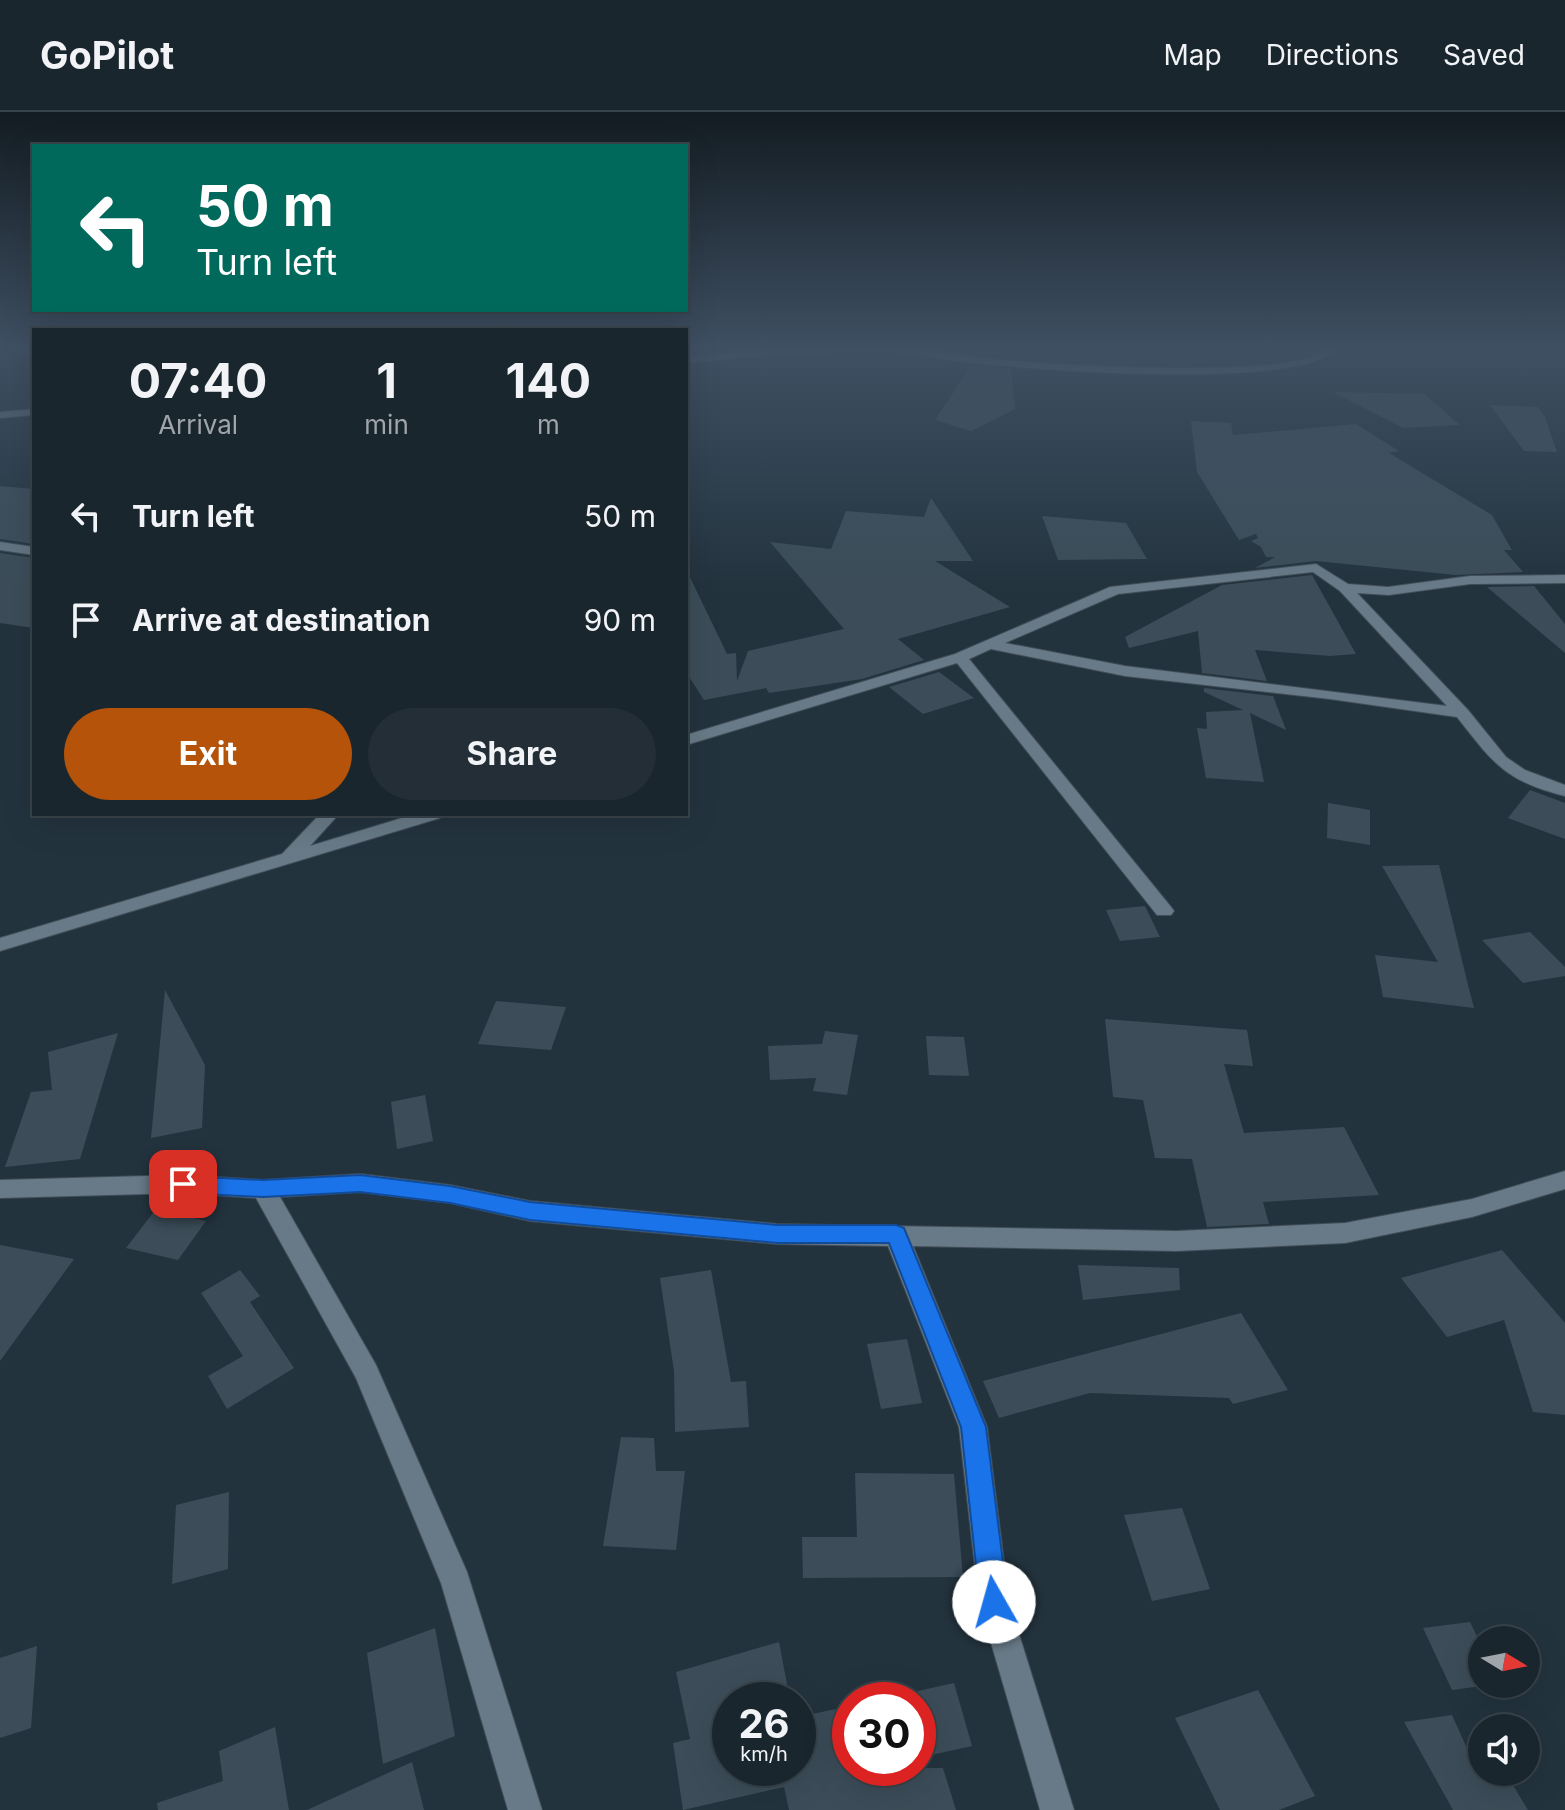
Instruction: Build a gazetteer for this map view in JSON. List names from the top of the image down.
{
  "north": "right",
  "page": {
    "header": "GoPilot",
    "nav": ["Map", "Directions", "Saved"],
    "turn": ["50 m", "Turn left"],
    "eta": [
      "07:40",
      "Arrival",
      "1",
      "min",
      "140",
      "m"
    ],
    "list": [
      {
        "name": "Turn left",
        "value": "50 m"
      },
      {
        "name": "Arrive at destination",
        "value": "90 m"
      }
    ],
    "buttons": ["Exit", "Share"],
    "speed": "26 km/h",
    "limit": "30"
  }
}
